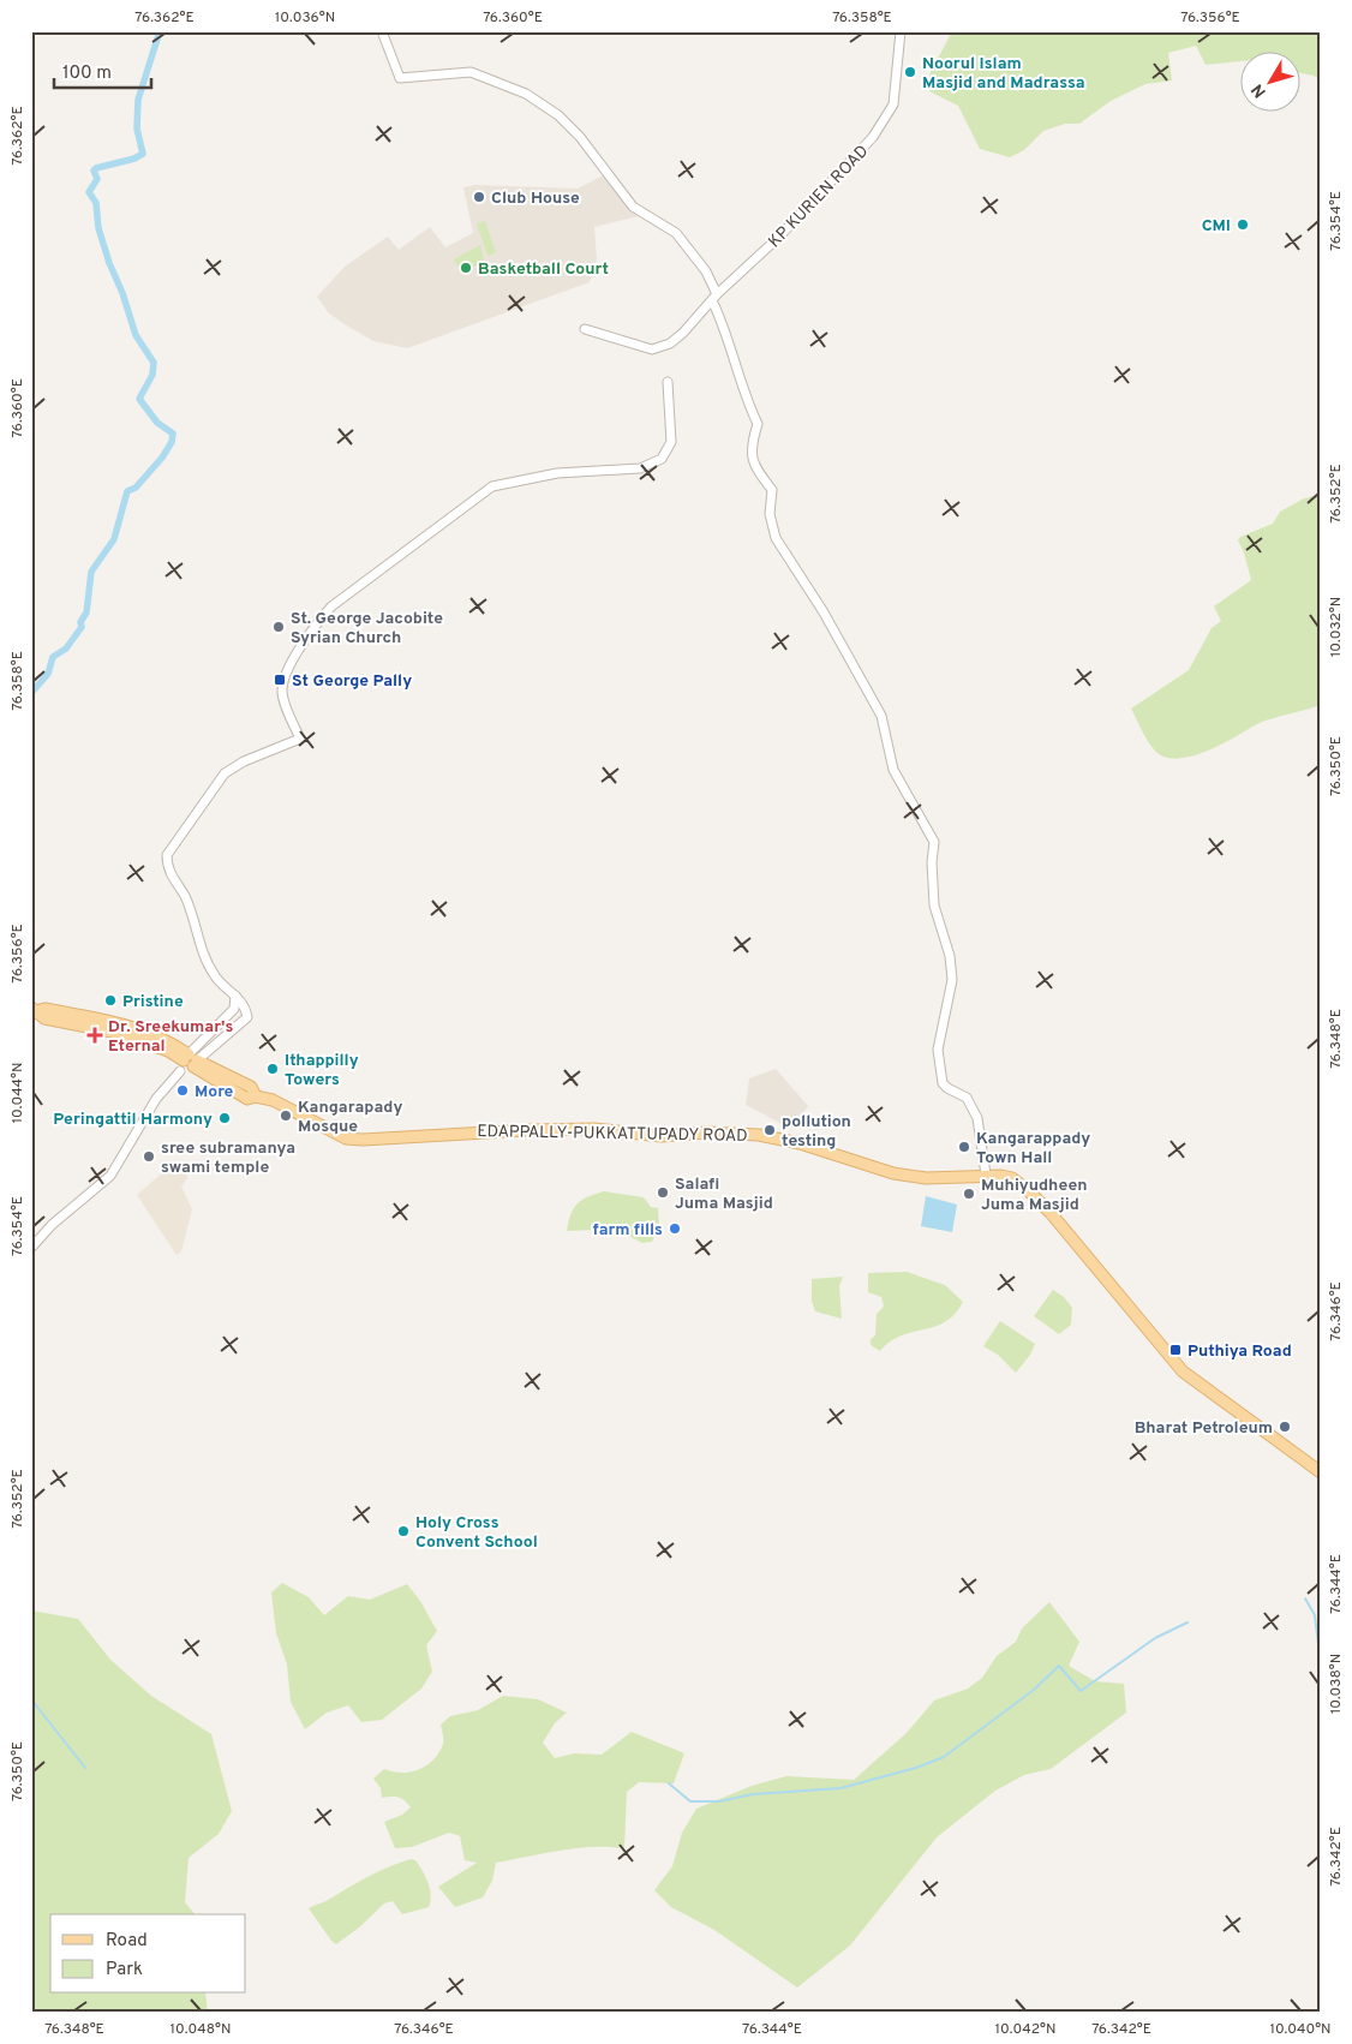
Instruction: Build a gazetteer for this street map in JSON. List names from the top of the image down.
{
  "streets": {
    "main road": ["EDAPPALLY-PUKKATTUPADY ROAD"],
    "street": ["KP KURIEN ROAD"]
  },
  "places": {
    "other": [
      "Noorul Islam Masjid and Madrassa",
      "Club House",
      "CMI",
      "Basketball Court",
      "St. George Jacobite Syrian Church",
      "Pristine",
      "Ithappilly Towers",
      "More",
      "Kangarapady Mosque",
      "Peringattil Harmony",
      "pollution testing",
      "Kangarappady Town Hall",
      "sree subramanya swami temple",
      "Salafi Juma Masjid",
      "Muhiyudheen Juma Masjid",
      "farm fills",
      "Bharat Petroleum",
      "Holy Cross Convent School"
    ],
    "transit": ["St George Pally", "Puthiya Road"],
    "health": ["Dr. Sreekumar's Eternal"]
  },
  "legend": ["Road", "Park"],
  "scale_bar": "100 m",
  "north": "bottom left",
  "coordinates": [
    "76.362°E",
    "10.036°N",
    "76.360°E",
    "76.358°E",
    "76.356°E",
    "76.354°E",
    "76.352°E",
    "10.032°N",
    "76.350°E",
    "76.348°E",
    "10.044°N",
    "76.346°E",
    "76.344°E",
    "10.038°N",
    "76.342°E",
    "10.048°N",
    "10.042°N",
    "10.040°N"
  ]
}
